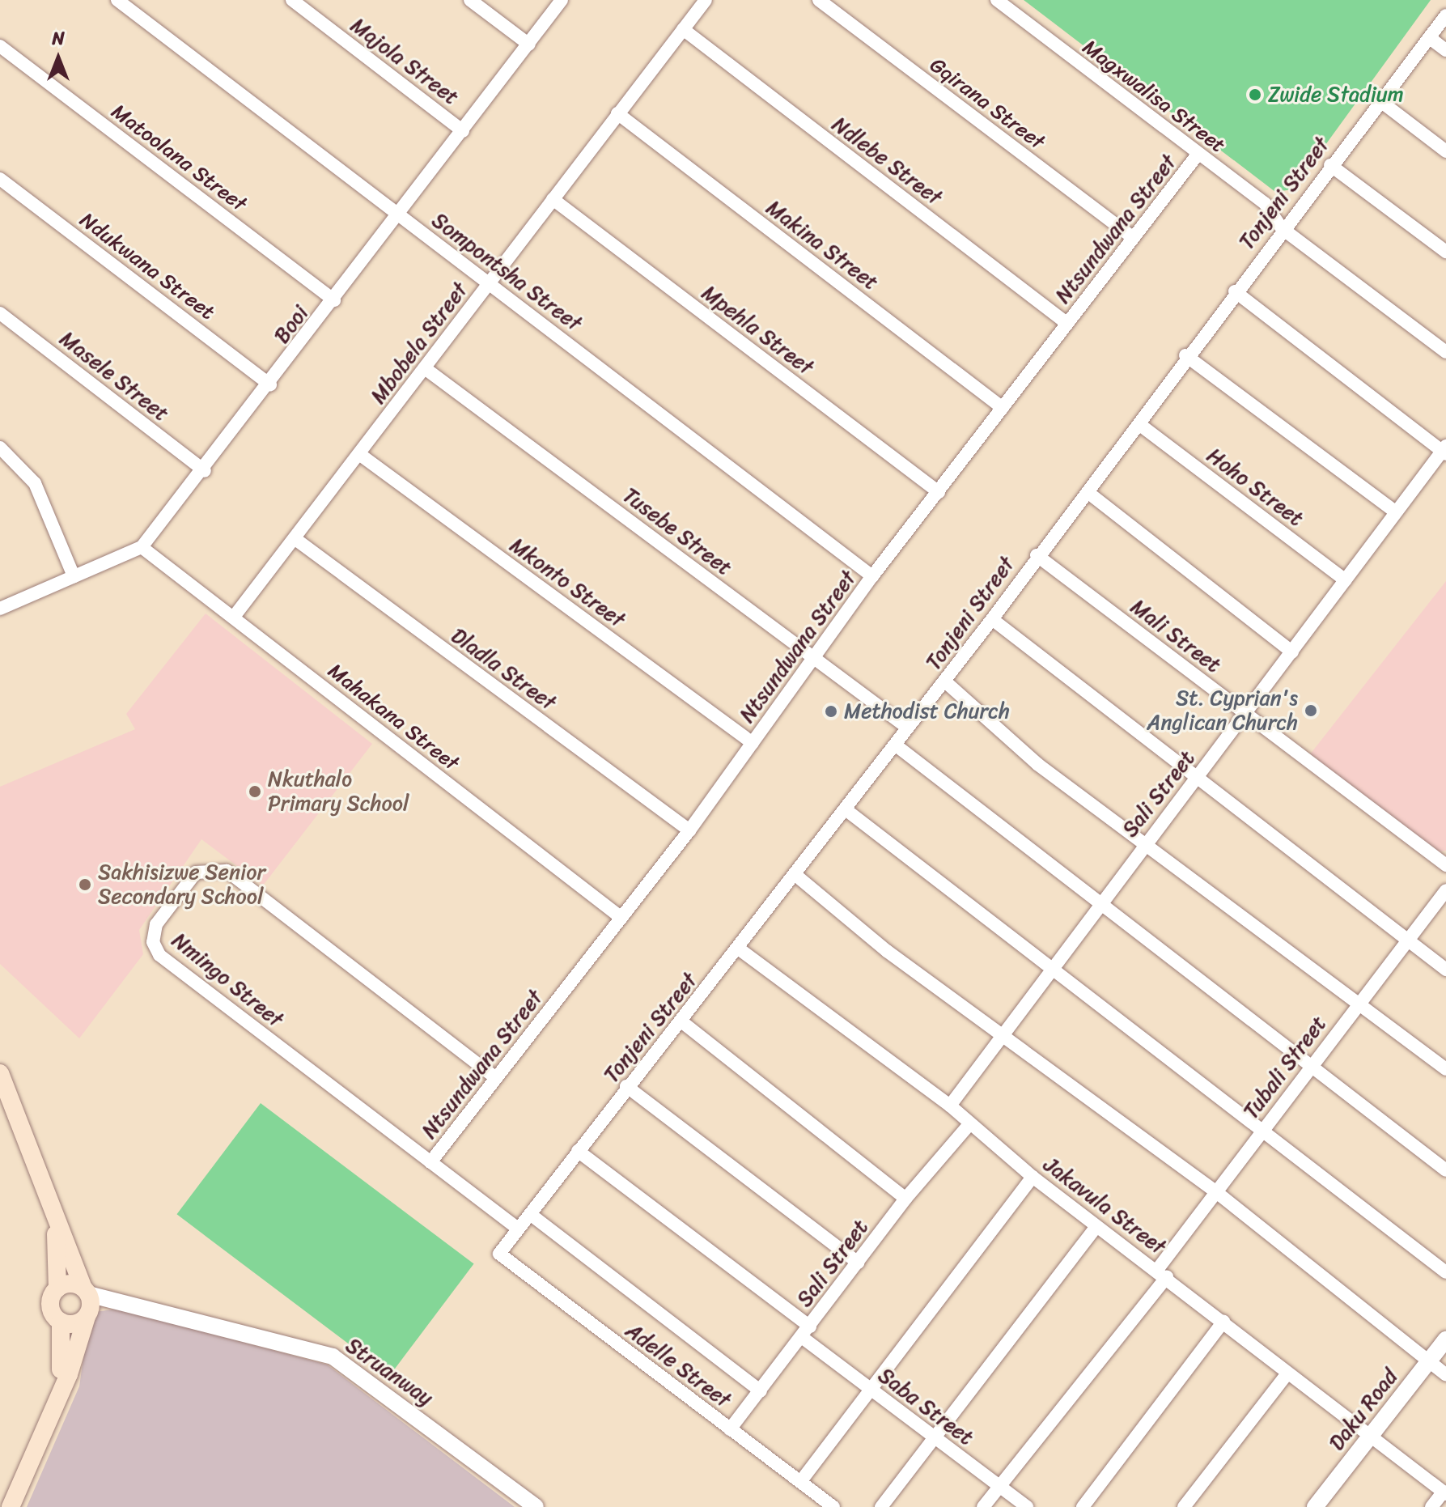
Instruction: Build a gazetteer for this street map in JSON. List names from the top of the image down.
{
  "streets": {
    "street": [
      "Majola Street",
      "Magxwalisa Street",
      "Gqirana Street",
      "Matoolana Street",
      "Ndlebe Street",
      "Tonjeni Street",
      "Ntsundwana Street",
      "Makina Street",
      "Ndukwana Street",
      "Sompontsha Street",
      "Booi",
      "Mpehla Street",
      "Mbobela Street",
      "Masele Street",
      "Hoho Street",
      "Tusebe Street",
      "Mkonto Street",
      "Mali Street",
      "Dladla Street",
      "Mahakana Street",
      "Sali Street",
      "Nmingo Street",
      "Tubali Street",
      "Jakavula Street",
      "Adelle Street",
      "Struanway",
      "Saba Street",
      "Daku Road"
    ]
  },
  "crossings": [
    ["Majola Street", "Booi"],
    ["Magxwalisa Street", "Tonjeni Street"],
    ["Magxwalisa Street", "Ntsundwana Street"],
    ["Gqirana Street", "Ntsundwana Street"],
    ["Matoolana Street", "Booi"],
    ["Ndlebe Street", "Ntsundwana Street"],
    ["Ndlebe Street", "Mbobela Street"],
    ["Tonjeni Street", "Hoho Street"],
    ["Tonjeni Street", "Tusebe Street"],
    ["Tonjeni Street", "Mali Street"],
    ["Tonjeni Street", "Nmingo Street"],
    ["Tonjeni Street", "Jakavula Street"],
    ["Tonjeni Street", "Adelle Street"],
    ["Tonjeni Street", "Saba Street"],
    ["Ntsundwana Street", "Makina Street"],
    ["Ntsundwana Street", "Sompontsha Street"],
    ["Ntsundwana Street", "Mpehla Street"],
    ["Ntsundwana Street", "Tusebe Street"],
    ["Ntsundwana Street", "Mkonto Street"],
    ["Ntsundwana Street", "Dladla Street"],
    ["Ntsundwana Street", "Mahakana Street"],
    ["Ntsundwana Street", "Nmingo Street"],
    ["Makina Street", "Mbobela Street"],
    ["Ndukwana Street", "Booi"],
    ["Sompontsha Street", "Booi"],
    ["Sompontsha Street", "Mbobela Street"],
    ["Booi", "Masele Street"],
    ["Booi", "Mahakana Street"],
    ["Mpehla Street", "Mbobela Street"],
    ["Mbobela Street", "Tusebe Street"],
    ["Mbobela Street", "Mkonto Street"],
    ["Mbobela Street", "Dladla Street"],
    ["Mbobela Street", "Mahakana Street"],
    ["Hoho Street", "Sali Street"],
    ["Mali Street", "Sali Street"],
    ["Sali Street", "Jakavula Street"],
    ["Sali Street", "Adelle Street"],
    ["Sali Street", "Saba Street"],
    ["Tubali Street", "Jakavula Street"],
    ["Tubali Street", "Saba Street"],
    ["Jakavula Street", "Daku Road"]
  ],
  "places": [
    "Zwide Stadium",
    "St. Cyprian's Anglican Church",
    "Methodist Church",
    "Nkuthalo Primary School",
    "Sakhisizwe Senior Secondary School"
  ],
  "north": "top"
}
